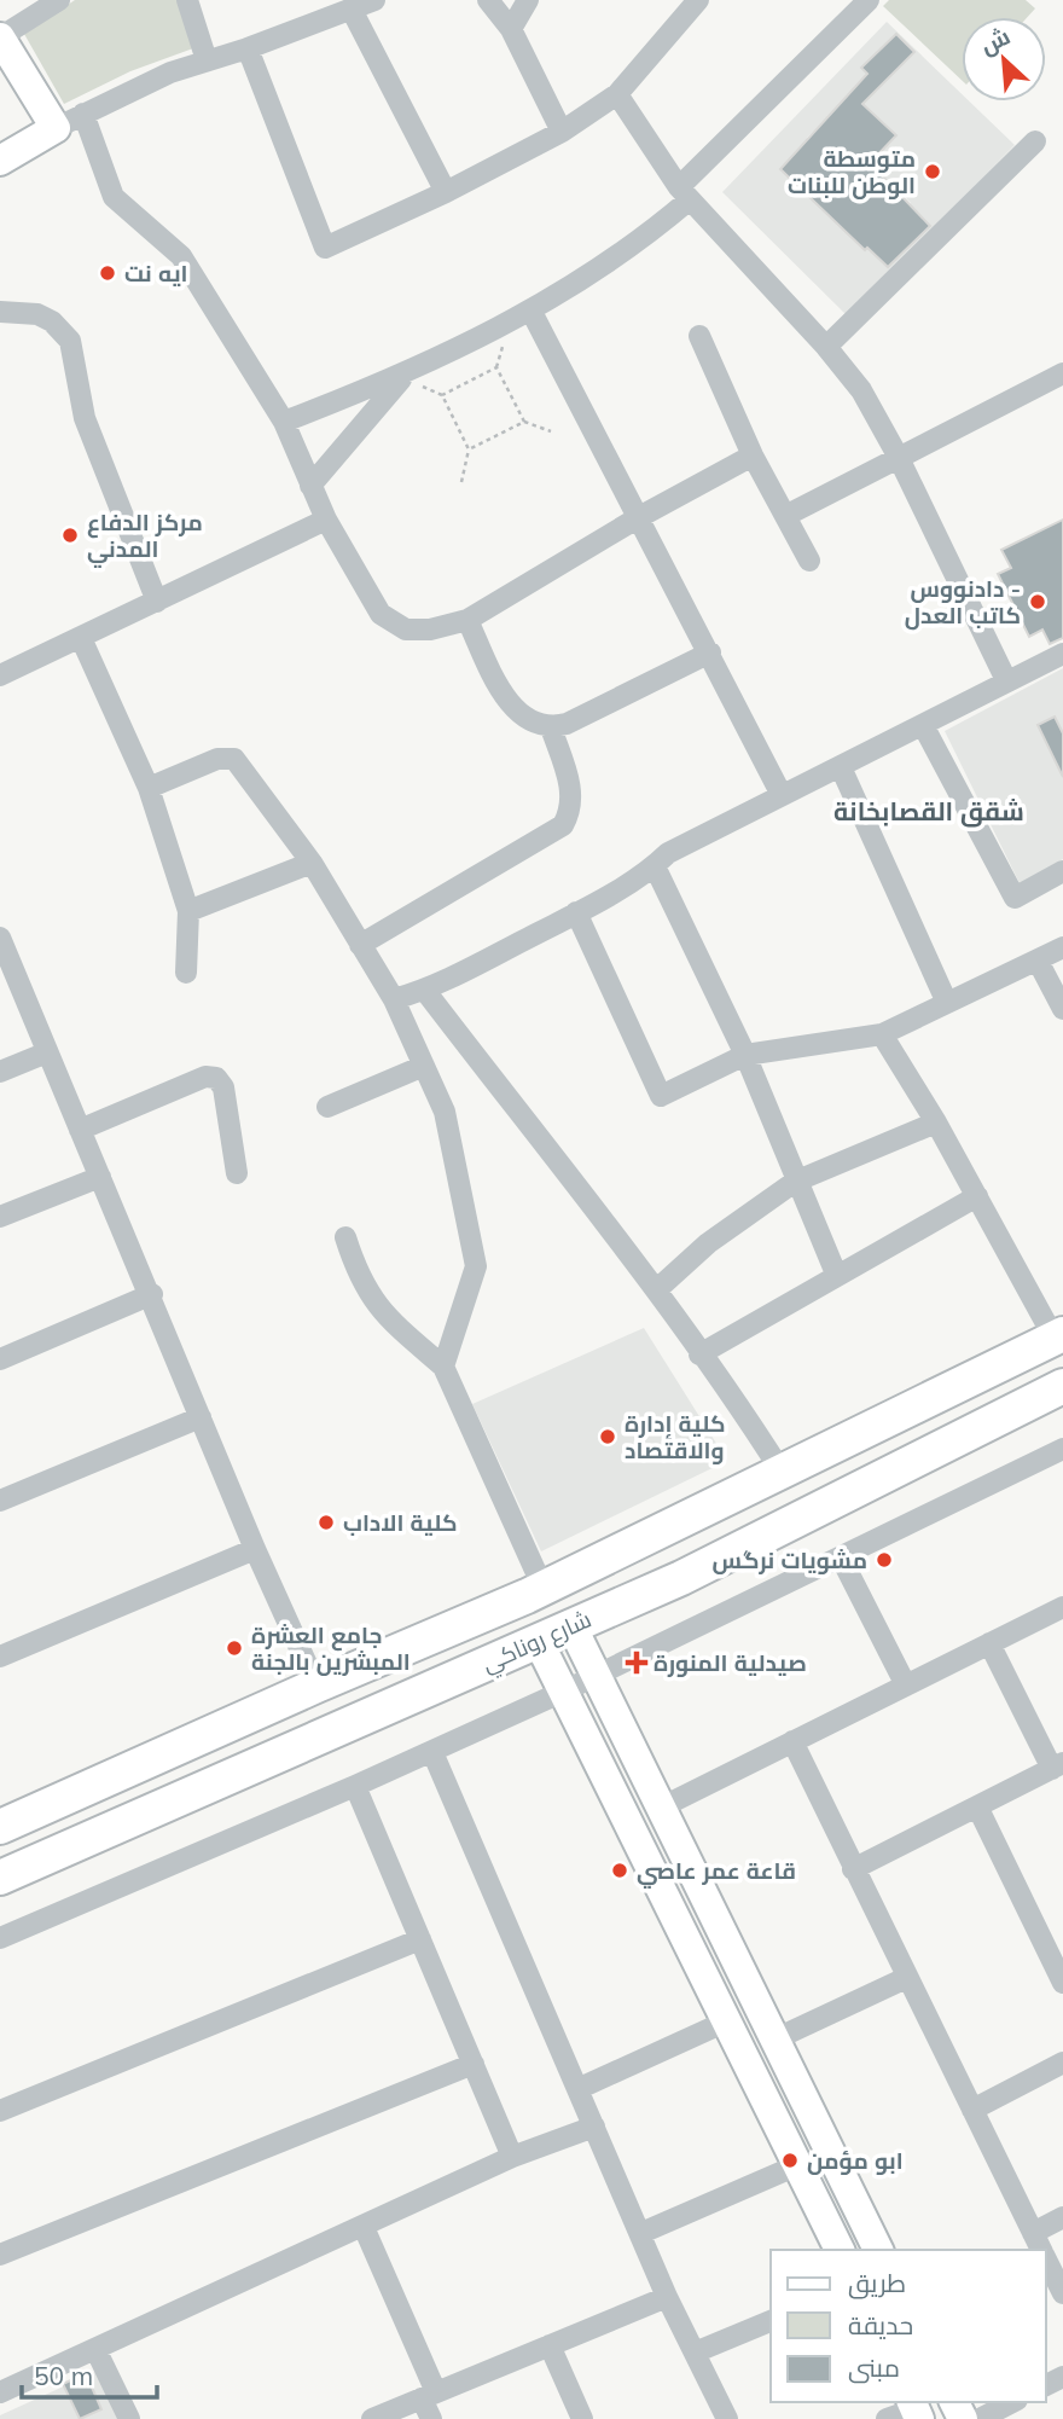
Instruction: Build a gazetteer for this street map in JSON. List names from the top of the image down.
{
  "streets": {
    "main road": ["شارع روناكي"]
  },
  "districts": ["شقق القصابخانة"],
  "places": {
    "other": [
      "متوسطة الوطن للبنات",
      "ايه نت",
      "مركز الدفاع المدني",
      "دادنووس - کاتب العدل",
      "كلية إدارة والاقتصاد",
      "كلية الاداب",
      "مشويات نرگس",
      "جامع العشرة المبشرين بالجنة",
      "قاعة عمر عاصي",
      "ابو مؤمن"
    ],
    "health": ["صيدلية المنورة"]
  },
  "legend": ["طريق", "حديقة", "مبنى"],
  "scale_bar": "50 m",
  "north": "top left"
}
